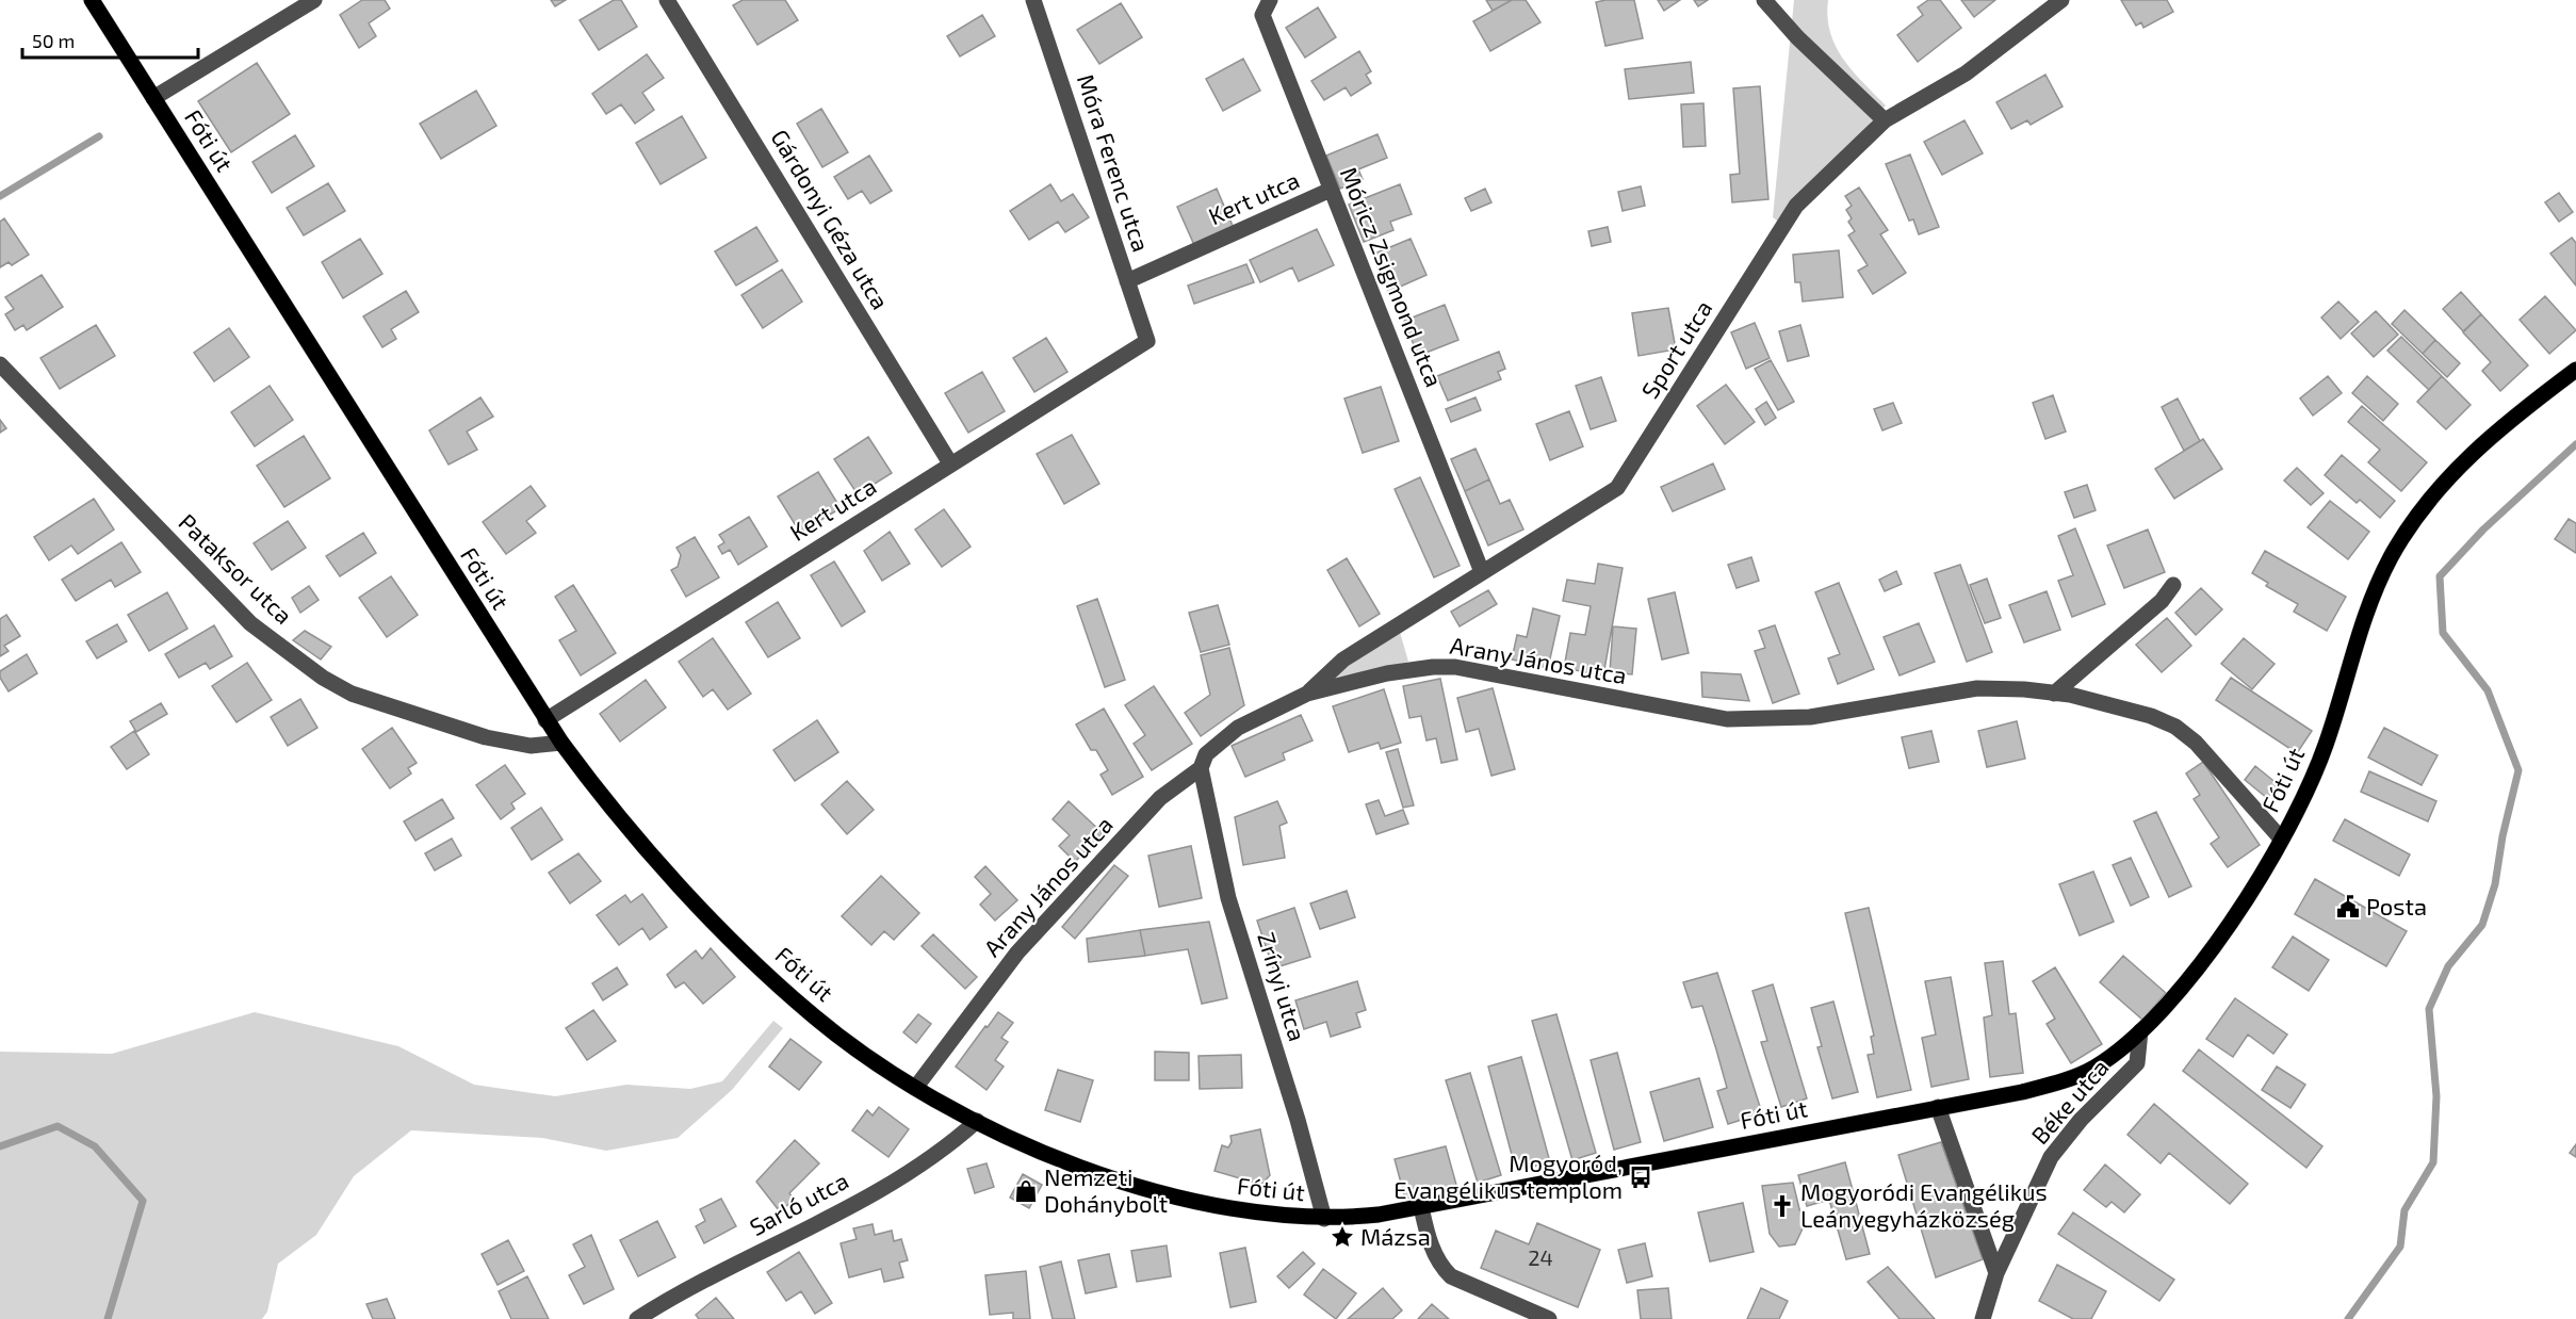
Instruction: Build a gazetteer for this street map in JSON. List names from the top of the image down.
{
  "streets": {
    "main road": ["Fóti út"],
    "street": [
      "Móra Ferenc utca",
      "Kert utca",
      "Gárdonyi Géza utca",
      "Móricz Zsigmond utca",
      "Sport utca",
      "Pataksor utca",
      "Arany János utca",
      "Zrínyi utca",
      "Béke utca",
      "Sarló utca"
    ]
  },
  "crossings": [
    ["Fóti út", "Kert utca"],
    ["Fóti út", "Pataksor utca"],
    ["Fóti út", "Arany János utca"],
    ["Fóti út", "Zrínyi utca"],
    ["Fóti út", "Béke utca"],
    ["Fóti út", "Sarló utca"],
    ["Móra Ferenc utca", "Kert utca"],
    ["Kert utca", "Gárdonyi Géza utca"],
    ["Kert utca", "Móricz Zsigmond utca"],
    ["Móricz Zsigmond utca", "Sport utca"],
    ["Sport utca", "Arany János utca"],
    ["Arany János utca", "Zrínyi utca"]
  ],
  "places": {
    "public building": ["Posta"],
    "bus stop": ["Mogyoród, Evangélikus templom"],
    "shop": ["Nemzeti Dohánybolt"],
    "church": ["Mogyoródi Evangélikus Leányegyházközség"],
    "place": ["Mázsa"]
  },
  "house_numbers": ["24"],
  "scale_bar": "50 m"
}
